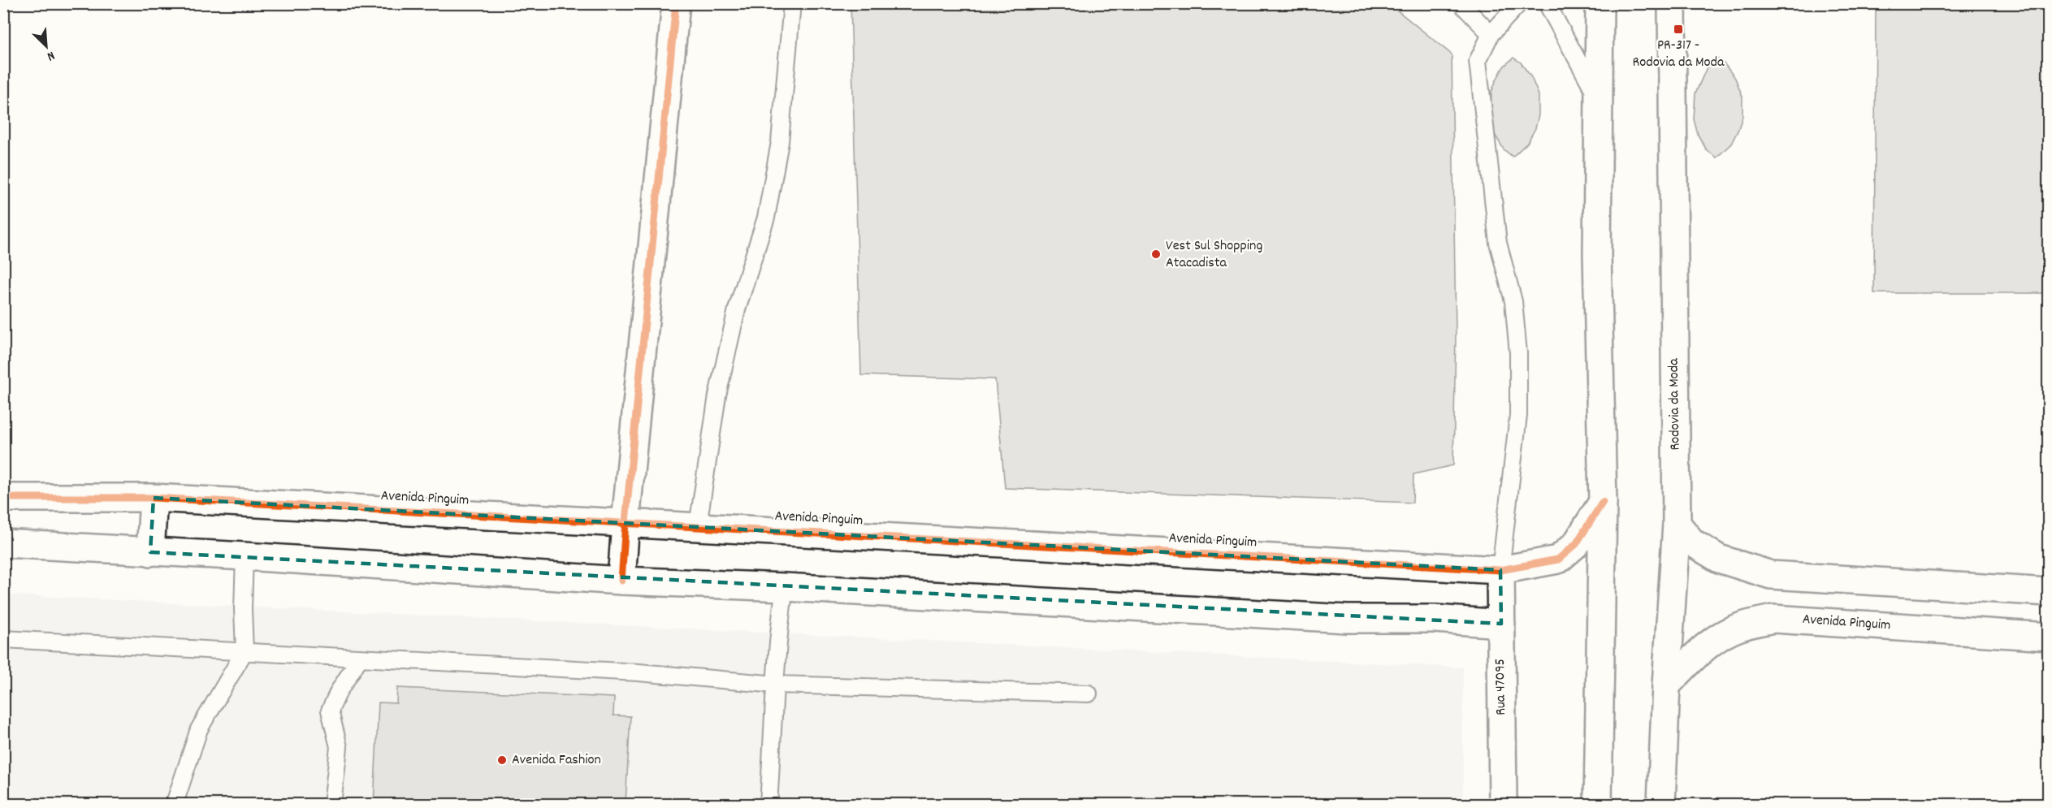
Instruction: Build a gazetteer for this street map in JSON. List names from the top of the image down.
{
  "streets": {
    "main road": ["Rodovia da Moda", "Avenida Pinguim", "Rua 47095"]
  },
  "crossings": [
    ["Rodovia da Moda", "Avenida Pinguim"],
    ["Avenida Pinguim", "Rua 47095"]
  ],
  "places": {
    "transit": ["PR-317 - Rodovia da Moda"],
    "other": ["Vest Sul Shopping Atacadista", "Avenida Fashion"]
  },
  "north": "bottom right"
}
